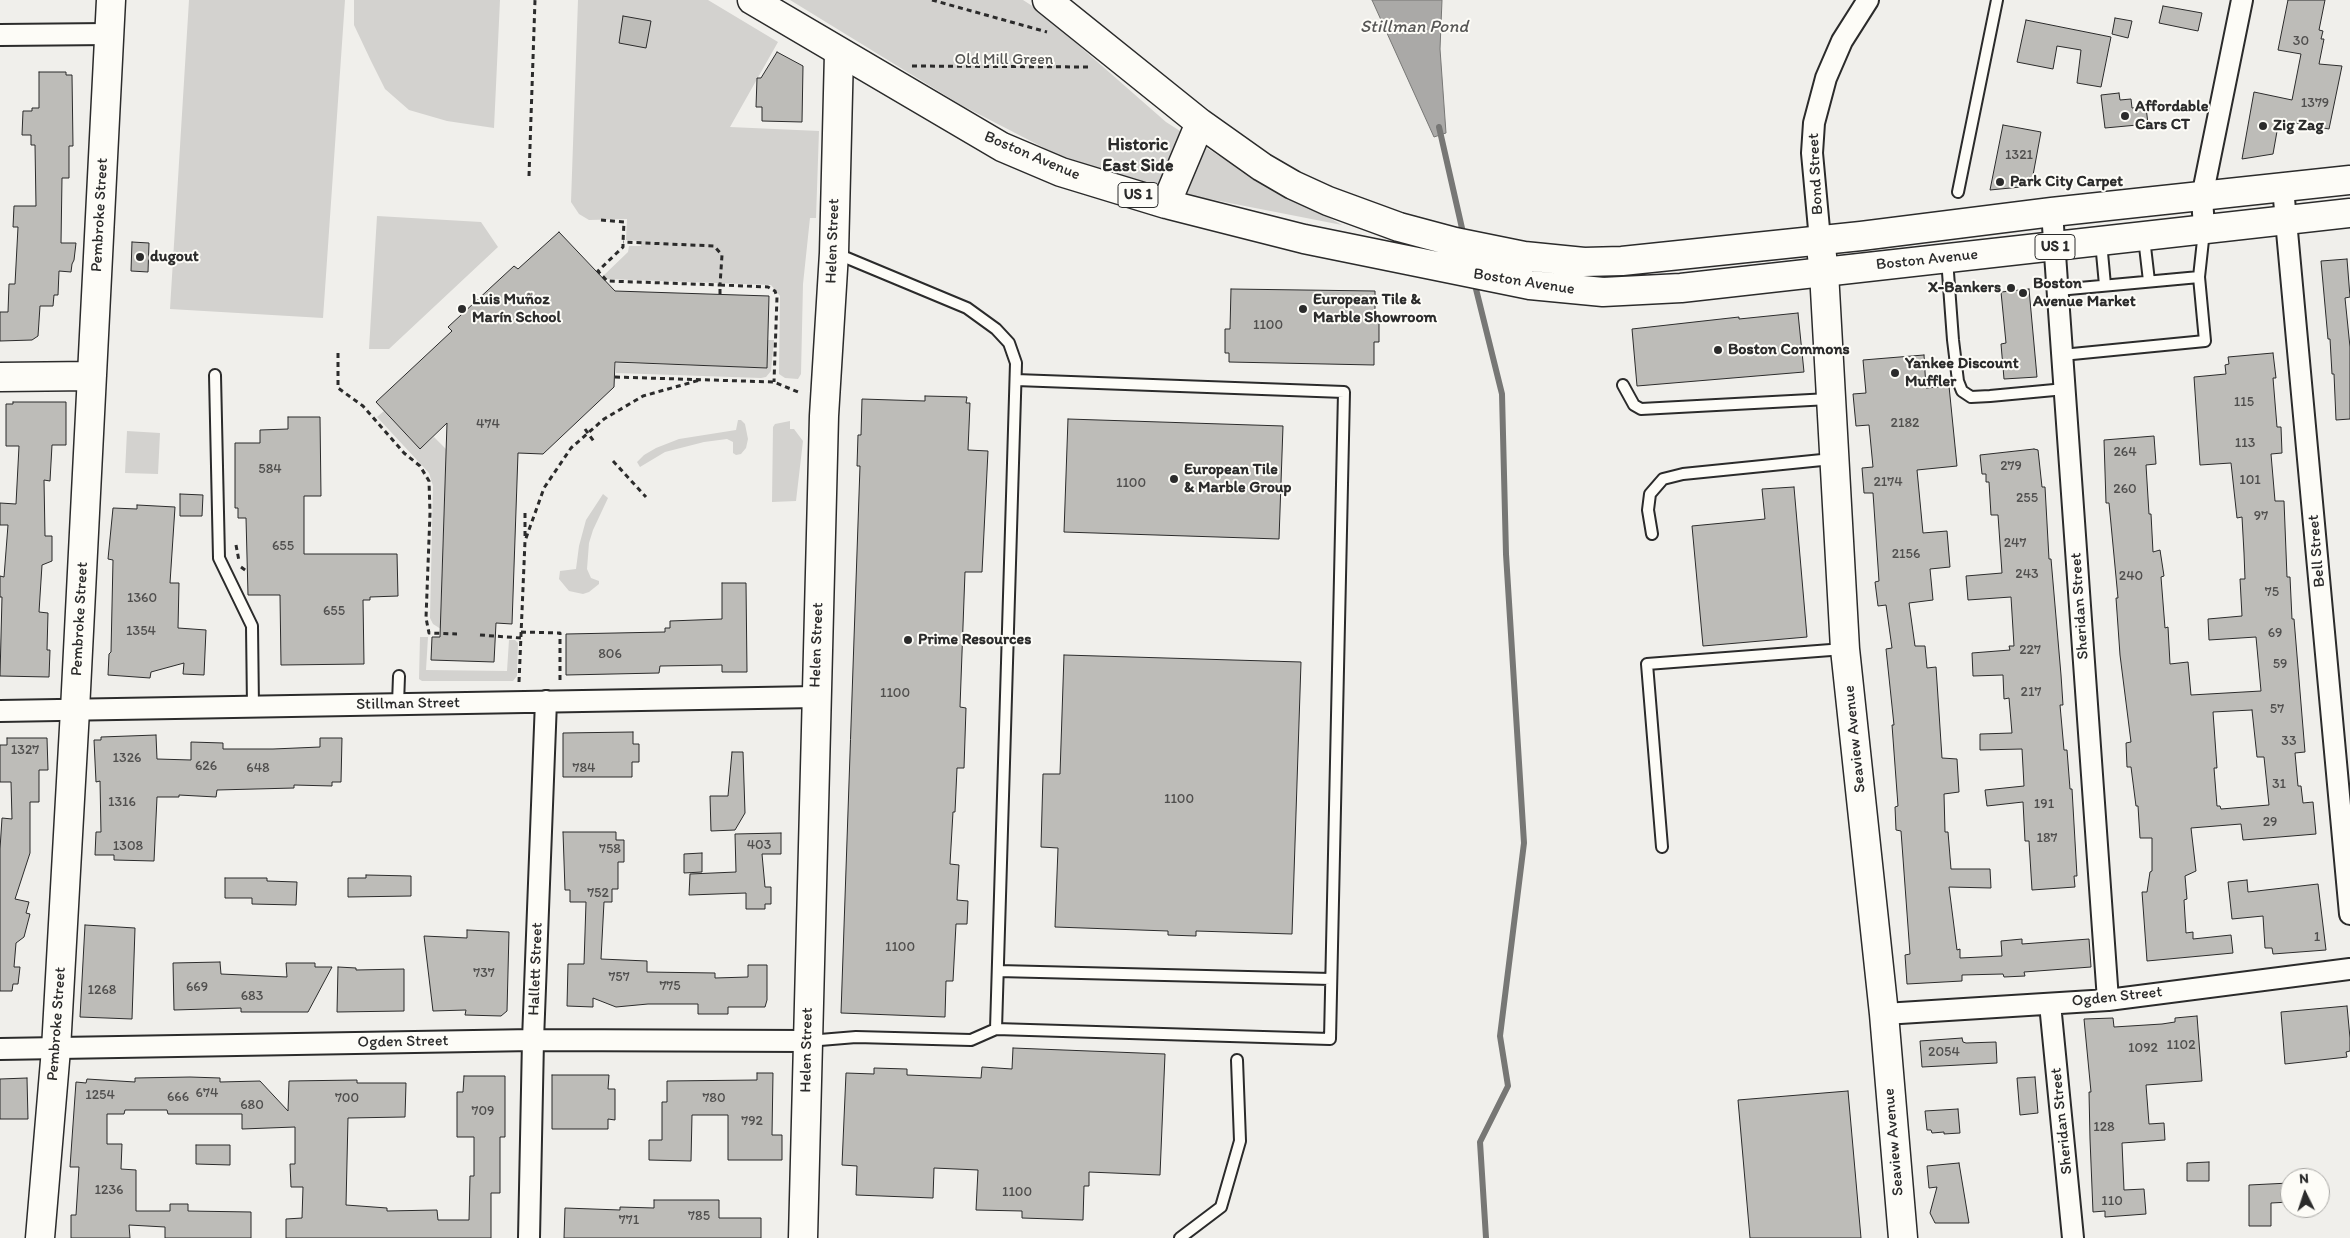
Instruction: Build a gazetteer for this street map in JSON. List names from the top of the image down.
{
  "streets": {
    "main road": [
      "Boston Avenue",
      "US 1",
      "Pembroke Street",
      "Helen Street",
      "Seaview Avenue"
    ],
    "street": [
      "Bond Street",
      "Bell Street",
      "Sheridan Street",
      "Stillman Street",
      "Hallett Street",
      "Ogden Street"
    ]
  },
  "crossings": [
    ["Boston Avenue", "Bond Street"],
    ["Boston Avenue", "Helen Street"],
    ["Boston Avenue", "Bell Street"],
    ["Boston Avenue", "Sheridan Street"],
    ["Boston Avenue", "Seaview Avenue"],
    ["Bond Street", "Seaview Avenue"],
    ["Pembroke Street", "Stillman Street"],
    ["Pembroke Street", "Ogden Street"],
    ["Helen Street", "Stillman Street"],
    ["Helen Street", "Ogden Street"],
    ["Sheridan Street", "Ogden Street"],
    ["Stillman Street", "Hallett Street"],
    ["Seaview Avenue", "Ogden Street"],
    ["Hallett Street", "Ogden Street"]
  ],
  "districts": ["Historic East Side"],
  "water": ["Stillman Pond"],
  "parks": ["Old Mill Green"],
  "places": [
    "Affordable Cars CT",
    "Zig Zag",
    "Park City Carpet",
    "dugout",
    "X-Bankers",
    "Boston Avenue Market",
    "Luis Muñoz Marín School",
    "European Tile & Marble Showroom",
    "Boston Commons",
    "Yankee Discount Muffler",
    "European Tile & Marble Group",
    "Prime Resources"
  ],
  "house_numbers": [
    "30",
    "1379",
    "1321",
    "1100",
    "115",
    "2182",
    "474",
    "113",
    "264",
    "279",
    "584",
    "101",
    "2174",
    "1100",
    "260",
    "255",
    "97",
    "247",
    "655",
    "2156",
    "243",
    "240",
    "75",
    "1360",
    "655",
    "1354",
    "69",
    "227",
    "806",
    "59",
    "217",
    "1100",
    "57",
    "33",
    "1327",
    "1326",
    "626",
    "648",
    "784",
    "31",
    "1100",
    "1316",
    "191",
    "29",
    "187",
    "403",
    "1308",
    "758",
    "752",
    "1",
    "1100",
    "737",
    "757",
    "775",
    "669",
    "1268",
    "683",
    "1102",
    "1092",
    "2054",
    "674",
    "1254",
    "666",
    "700",
    "780",
    "680",
    "709",
    "792",
    "128",
    "1236",
    "1100",
    "110",
    "785",
    "771"
  ],
  "north": "top"
}
